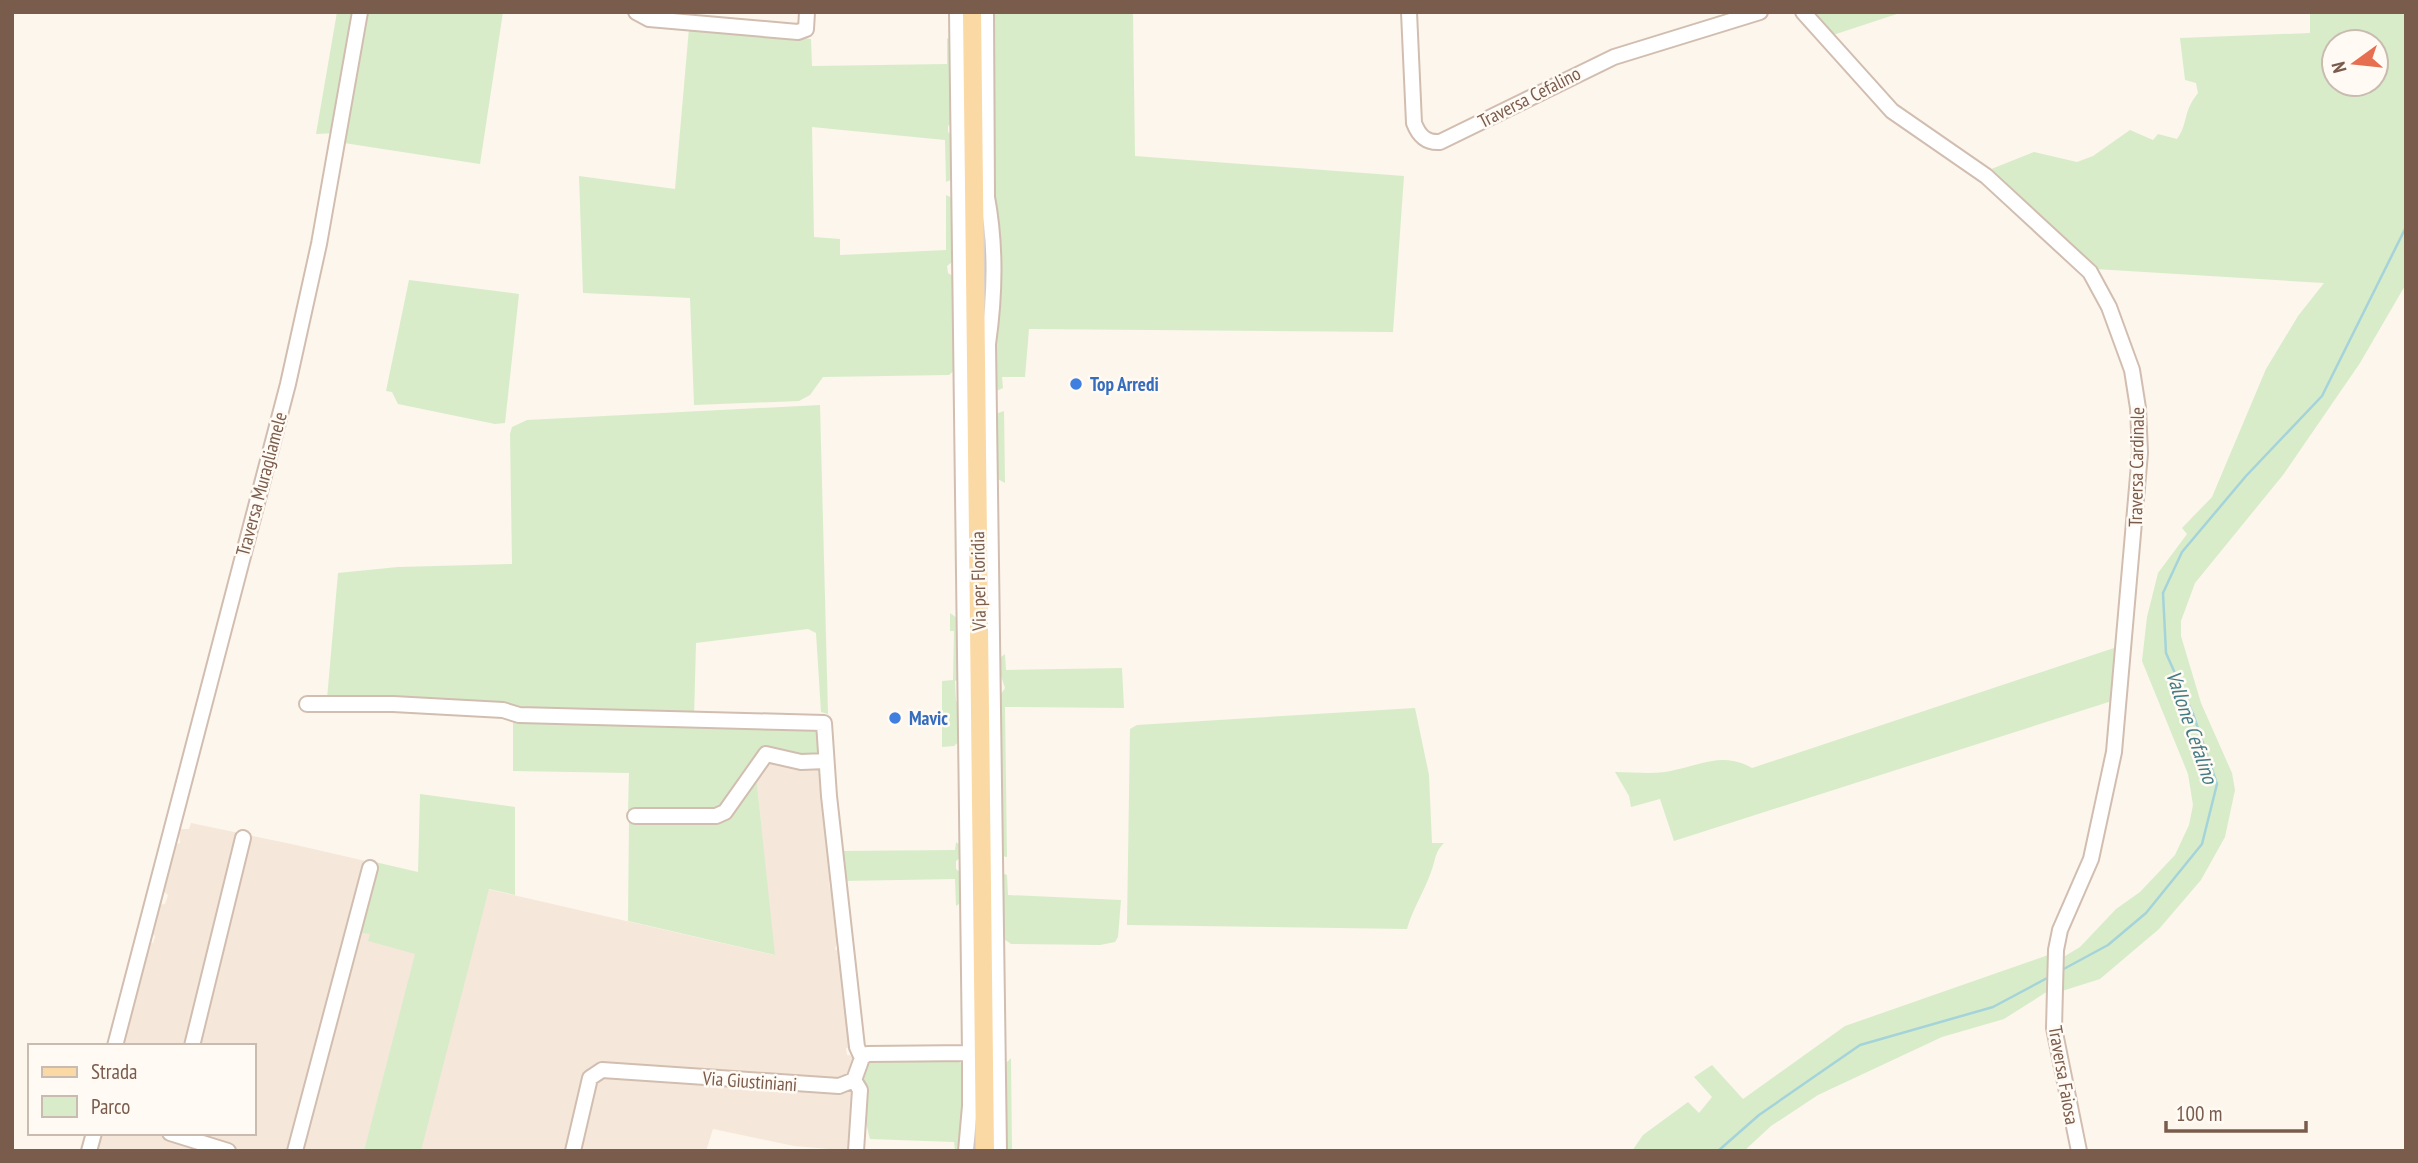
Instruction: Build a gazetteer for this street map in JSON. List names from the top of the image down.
{
  "streets": {
    "main road": ["Via per Floridia"],
    "street": [
      "Traversa Cefalino",
      "Traversa Cardinale",
      "Traversa Muragliamele",
      "Traversa Faiosa",
      "Via Giustiniani"
    ]
  },
  "crossings": [
    ["Traversa Cardinale", "Traversa Faiosa"]
  ],
  "water": ["Vallone Cefalino"],
  "places": ["Top Arredi", "Mavic"],
  "legend": ["Strada", "Parco"],
  "scale_bar": "100 m",
  "north": "left"
}
